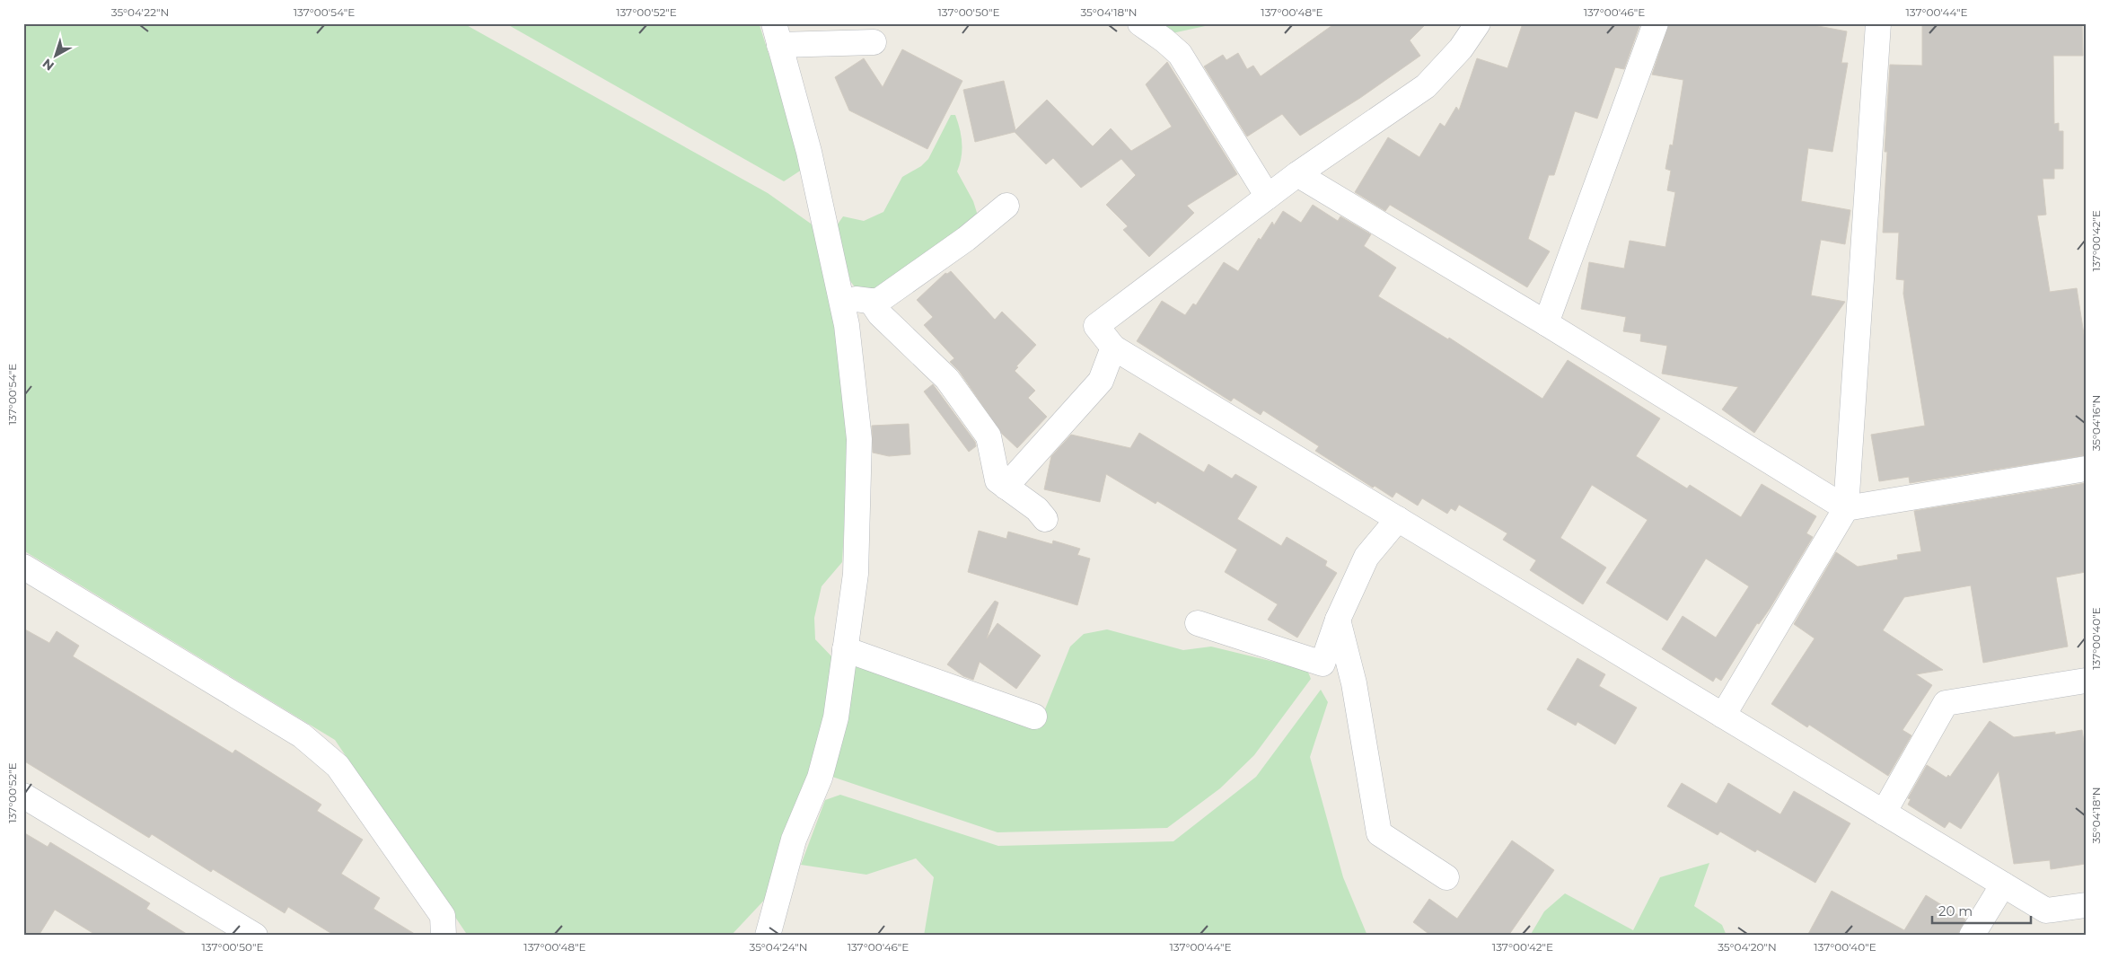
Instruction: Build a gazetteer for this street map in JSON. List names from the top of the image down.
{
  "scale_bar": "20 m",
  "north": "bottom left",
  "coordinates": [
    "35°04'22\"N",
    "137°00'54\"E",
    "137°00'52\"E",
    "137°00'50\"E",
    "35°04'18\"N",
    "137°00'48\"E",
    "137°00'46\"E",
    "137°00'44\"E",
    "137°00'42\"E",
    "35°04'16\"N",
    "137°00'40\"E",
    "35°04'24\"N",
    "35°04'20\"N"
  ]
}
